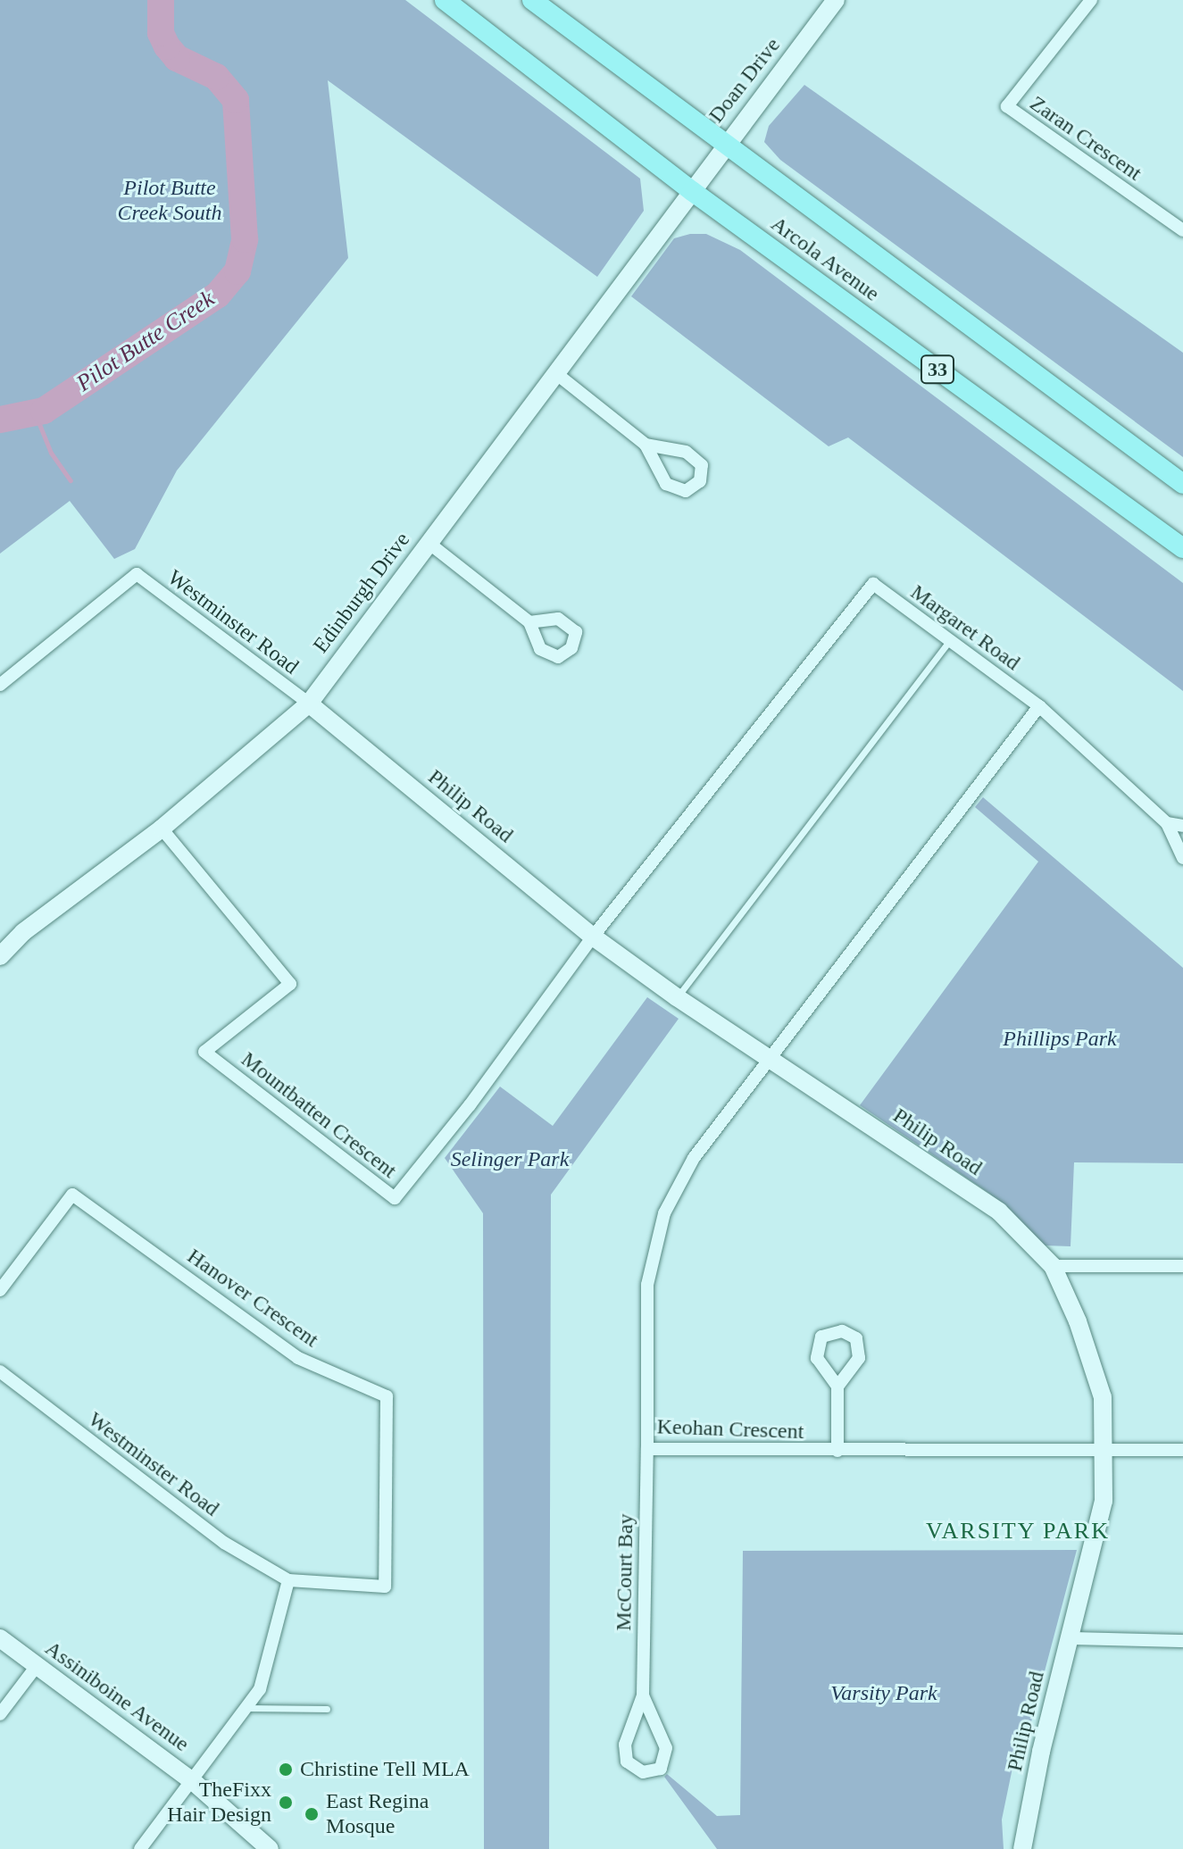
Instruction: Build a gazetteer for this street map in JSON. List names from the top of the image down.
{
  "streets": {
    "main road": ["Arcola Avenue", "33"],
    "street": [
      "Doan Drive",
      "Zaran Crescent",
      "Edinburgh Drive",
      "Westminster Road",
      "Margaret Road",
      "Philip Road",
      "Mountbatten Crescent",
      "Hanover Crescent",
      "Keohan Crescent",
      "McCourt Bay",
      "Assiniboine Avenue"
    ]
  },
  "crossings": [
    ["Doan Drive", "Arcola Avenue"],
    ["Doan Drive", "Edinburgh Drive"],
    ["Arcola Avenue", "Edinburgh Drive"],
    ["Edinburgh Drive", "Westminster Road"],
    ["Edinburgh Drive", "Philip Road"],
    ["Edinburgh Drive", "Mountbatten Crescent"],
    ["Westminster Road", "Philip Road"],
    ["Westminster Road", "Hanover Crescent"],
    ["Margaret Road", "Philip Road"],
    ["Margaret Road", "Mountbatten Crescent"],
    ["Philip Road", "Mountbatten Crescent"],
    ["Philip Road", "Keohan Crescent"],
    ["Keohan Crescent", "McCourt Bay"]
  ],
  "districts": ["VARSITY PARK"],
  "water": ["Pilot Butte Creek"],
  "parks": [
    "Pilot Butte Creek South",
    "Phillips Park",
    "Selinger Park",
    "Varsity Park"
  ],
  "places": ["Christine Tell MLA", "TheFixx Hair Design", "East Regina Mosque"]
}
